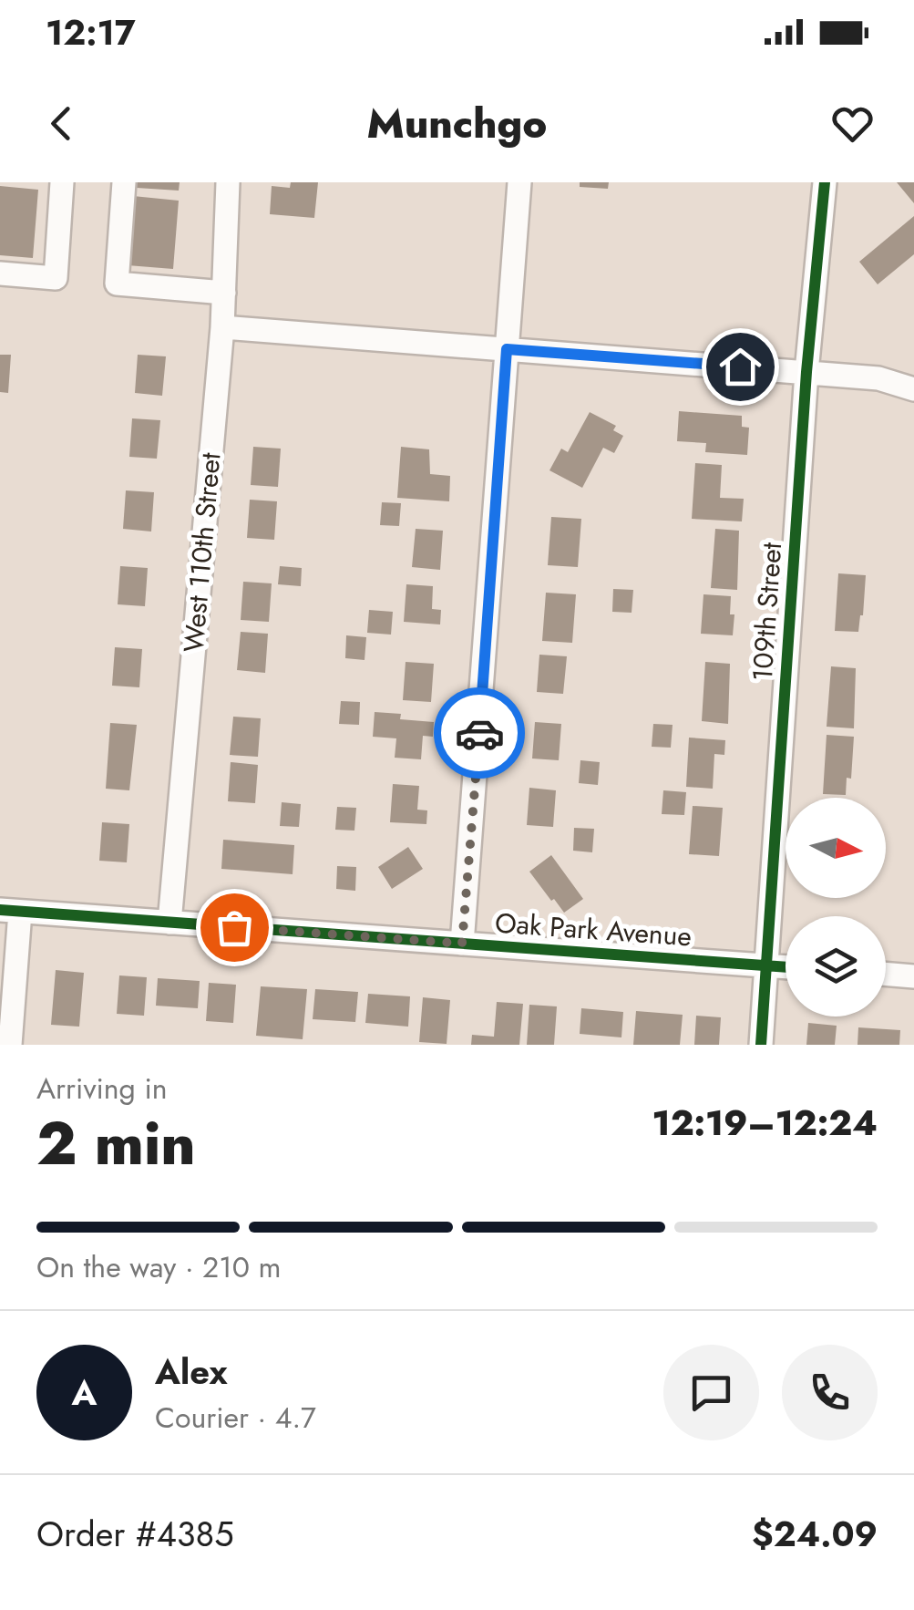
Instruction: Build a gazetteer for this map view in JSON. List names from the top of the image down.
{
  "streets": {
    "street": ["West 110th Street", "109th Street", "Oak Park Avenue"]
  },
  "crossings": [
    ["West 110th Street", "Oak Park Avenue"],
    ["109th Street", "Oak Park Avenue"]
  ],
  "north": "right",
  "page": {
    "status": "12:17",
    "header": "Munchgo",
    "heading": ["2 min", "Arriving in", "12:19–12:24"],
    "panel": [
      "Alex",
      "Courier · 4.7",
      "Order #4385",
      "$24.09"
    ],
    "bar": "On the way · 210 m",
    "round": "A"
  }
}
